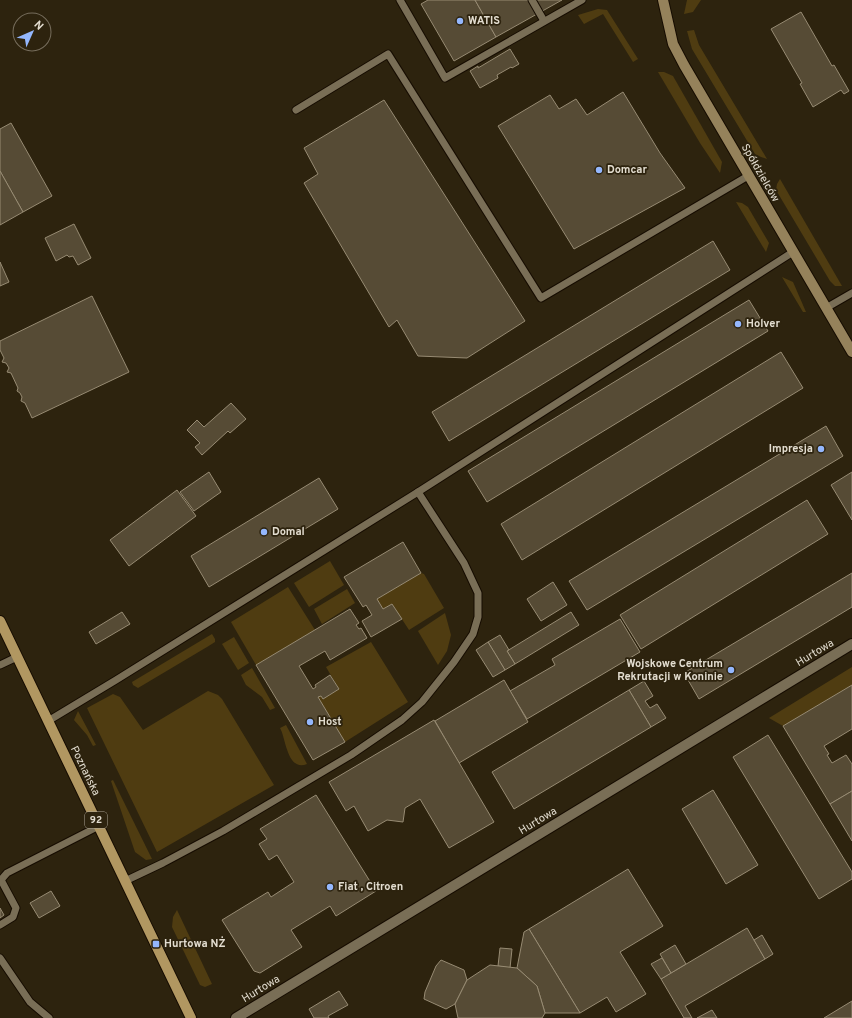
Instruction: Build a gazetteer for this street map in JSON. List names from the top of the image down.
{
  "streets": {
    "main road": ["Poznańska", "92"],
    "street": ["Spółdzielców", "Hurtowa"]
  },
  "places": {
    "other": [
      "WATIS",
      "Domcar",
      "Holver",
      "Impresja",
      "Domal",
      "Wojskowe Centrum Rekrutacji w Koninie",
      "Host",
      "Fiat , Citroen"
    ],
    "transit": ["Hurtowa NŻ"]
  },
  "north": "top right"
}
